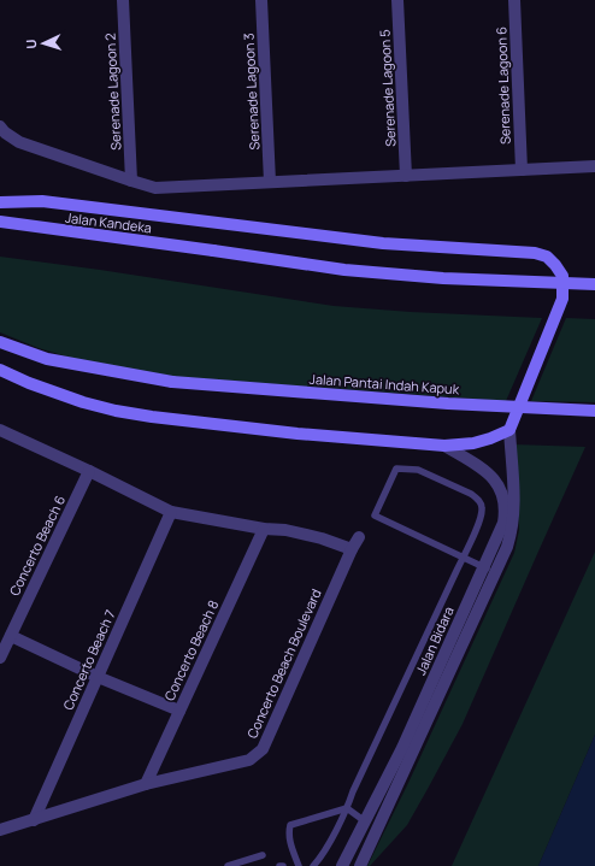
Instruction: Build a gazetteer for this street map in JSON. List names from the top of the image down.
{
  "streets": {
    "main road": ["Jalan Kandeka", "Jalan Pantai Indah Kapuk"],
    "street": [
      "Serenade Lagoon 6",
      "Serenade Lagoon 5",
      "Serenade Lagoon 2",
      "Serenade Lagoon 3",
      "Concerto Beach 6",
      "Jalan Bidara",
      "Concerto Beach 8",
      "Concerto Beach 7",
      "Concerto Beach Boulevard"
    ]
  },
  "crossings": [
    ["Concerto Beach 8", "Concerto Beach Boulevard"],
    ["Concerto Beach 7", "Concerto Beach Boulevard"]
  ],
  "north": "left"
}
